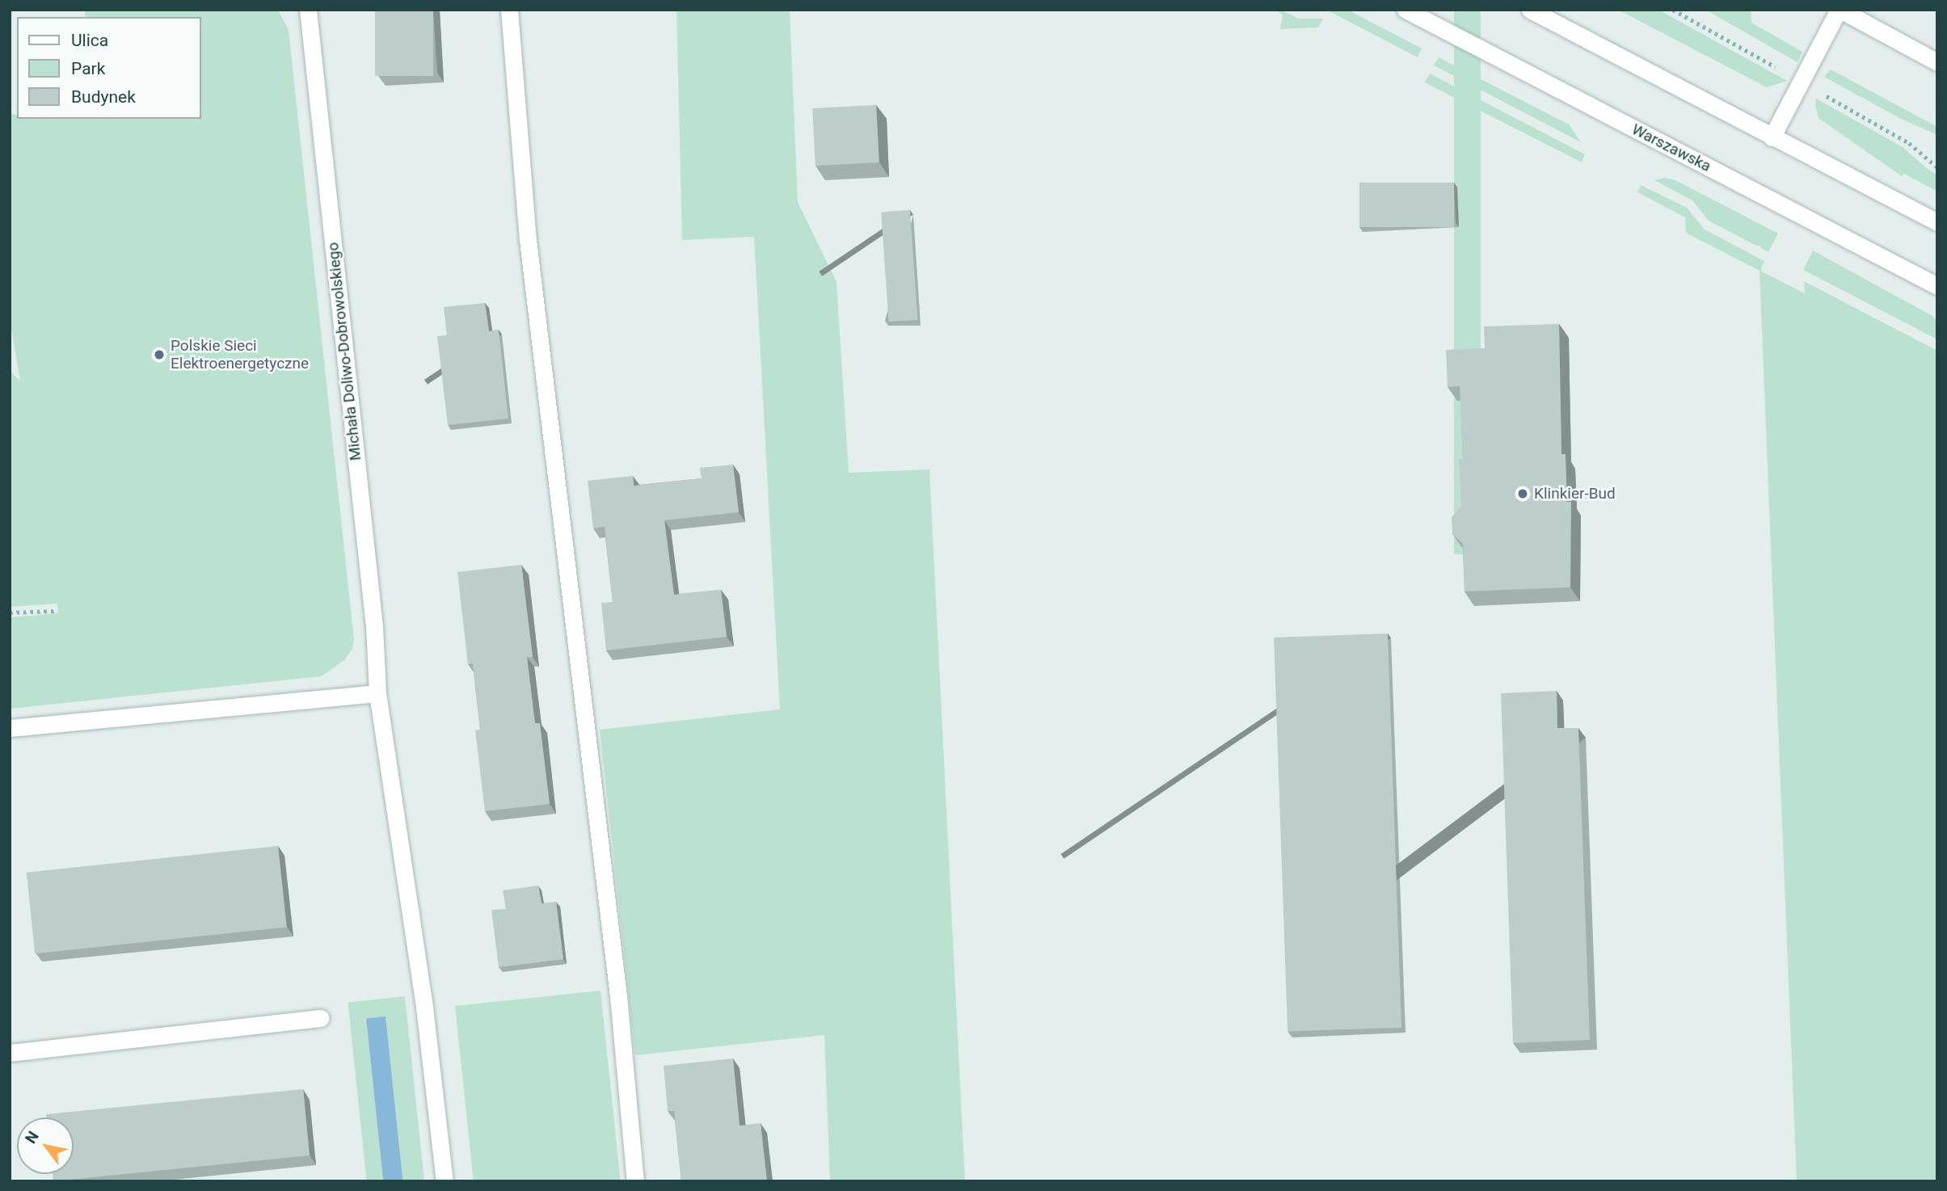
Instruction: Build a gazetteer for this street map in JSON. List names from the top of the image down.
{
  "streets": {
    "main road": ["Warszawska", "Michała Doliwo-Dobrowolskiego"]
  },
  "places": ["Polskie Sieci Elektroenergetyczne", "Klinkier-Bud"],
  "legend": ["Ulica", "Park", "Budynek"],
  "north": "top left"
}
